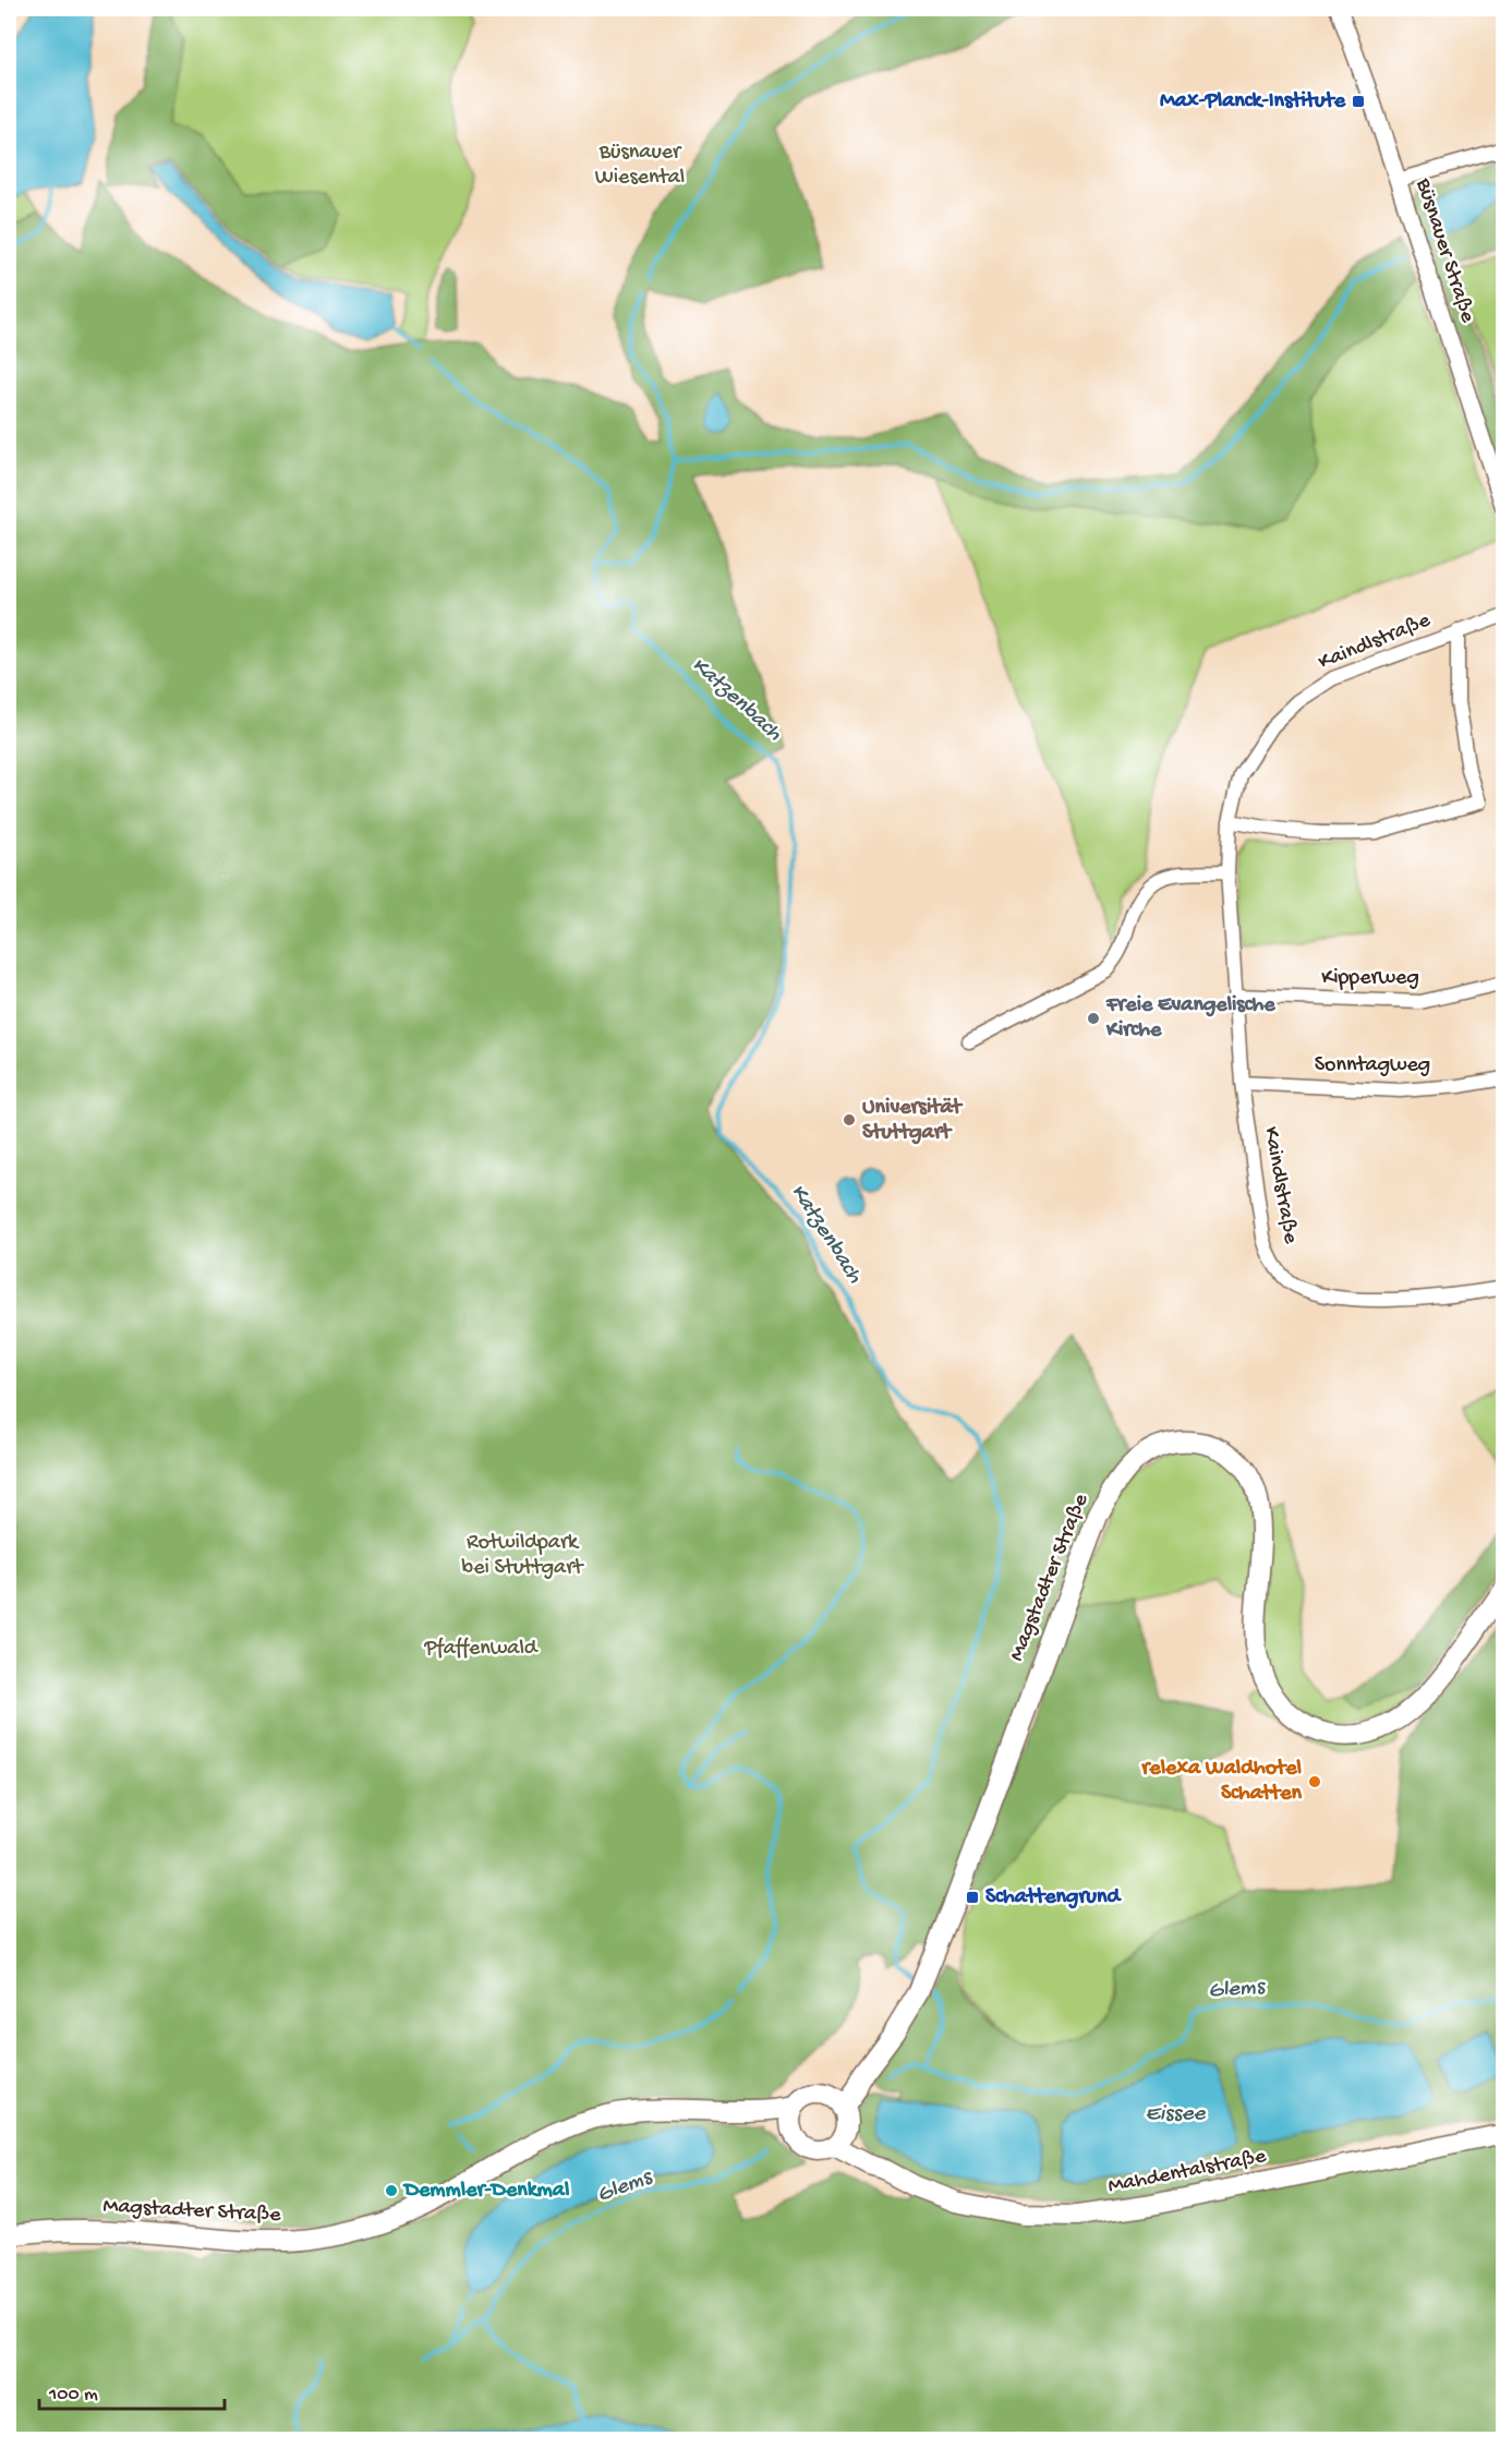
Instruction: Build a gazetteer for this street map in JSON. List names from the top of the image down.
{
  "streets": {
    "main road": ["Magstadter Straße", "Mahdentalstraße"],
    "street": [
      "Büsnauer Straße",
      "Kaindlstraße",
      "Kipperweg",
      "Sonntagweg"
    ]
  },
  "crossings": [
    ["Kaindlstraße", "Kipperweg"],
    ["Kaindlstraße", "Sonntagweg"],
    ["Magstadter Straße", "Mahdentalstraße"]
  ],
  "water": ["Katzenbach", "Glems", "Eissee"],
  "parks": ["Büsnauer Wiesental", "Rotwildpark bei Stuttgart", "Pfaffenwald"],
  "places": {
    "transit": ["Max-Planck-Institute", "Schattengrund"],
    "other": [
      "Freie Evangelische Kirche",
      "Universität Stuttgart",
      "relexa Waldhotel Schatten",
      "Demmler-Denkmal"
    ]
  },
  "scale_bar": "100 m"
}
